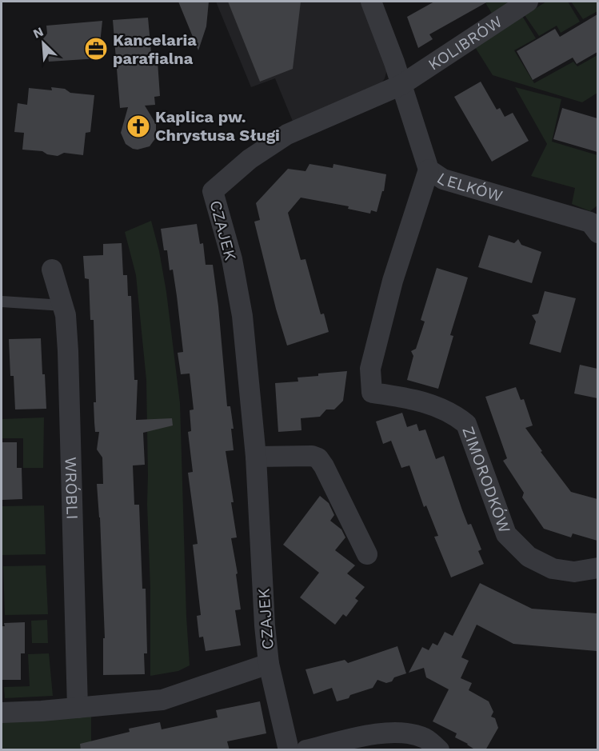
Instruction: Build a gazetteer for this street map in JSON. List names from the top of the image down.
{
  "streets": {
    "street": [
      "KOLIBRÓW",
      "LELKÓW",
      "CZAJEK",
      "ZIMORODKÓW",
      "WRÓBLI"
    ]
  },
  "crossings": [
    ["KOLIBRÓW", "LELKÓW"],
    ["KOLIBRÓW", "CZAJEK"],
    ["LELKÓW", "CZAJEK"],
    ["LELKÓW", "ZIMORODKÓW"]
  ],
  "places": {
    "office": ["Kancelaria parafialna"],
    "church": ["Kaplica pw. Chrystusa Sługi"]
  },
  "north": "top left"
}
